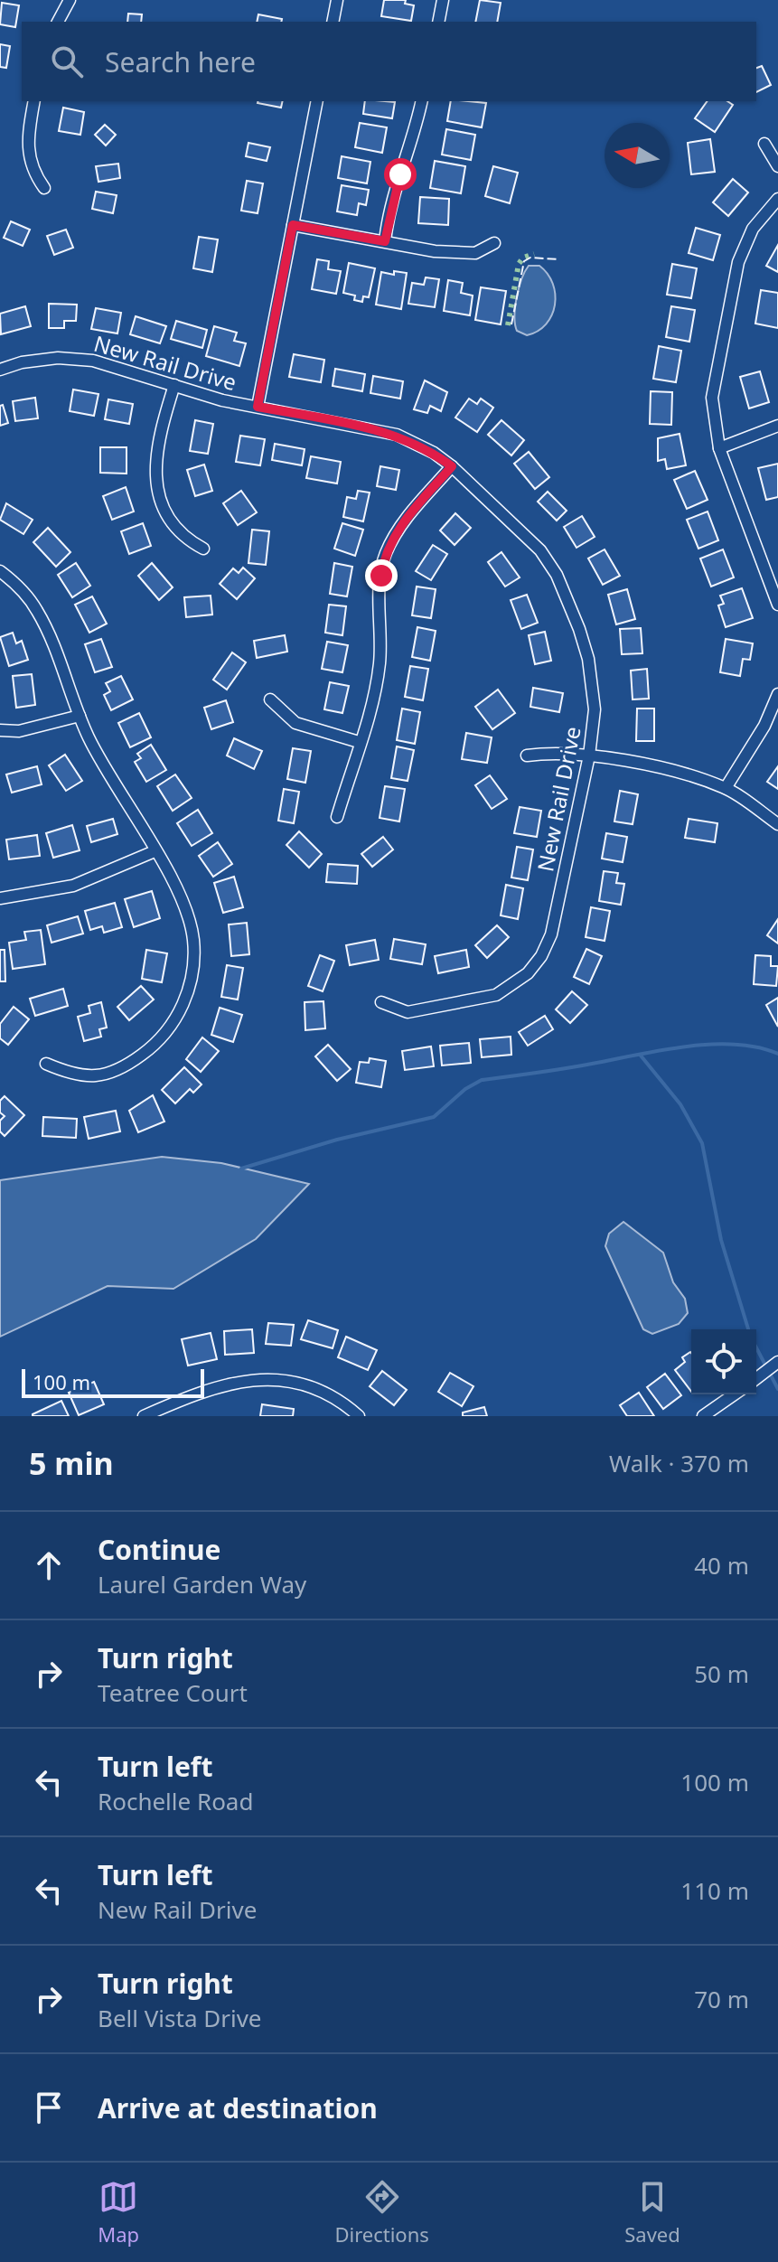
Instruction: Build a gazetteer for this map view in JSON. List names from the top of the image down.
{
  "streets": {
    "street": ["New Rail Drive"]
  },
  "scale_bar": "100 m",
  "north": "left",
  "page": {
    "search": "Search here",
    "scale": "100 m",
    "heading": ["5 min", "Walk · 370 m"],
    "list": [
      ["Continue", "Laurel Garden Way", "40 m"],
      ["Turn right", "Teatree Court", "50 m"],
      ["Turn left", "Rochelle Road", "100 m"],
      ["Turn left", "New Rail Drive", "110 m"],
      ["Turn right", "Bell Vista Drive", "70 m"],
      "Arrive at destination"
    ],
    "nav": ["Map", "Directions", "Saved"]
  }
}
